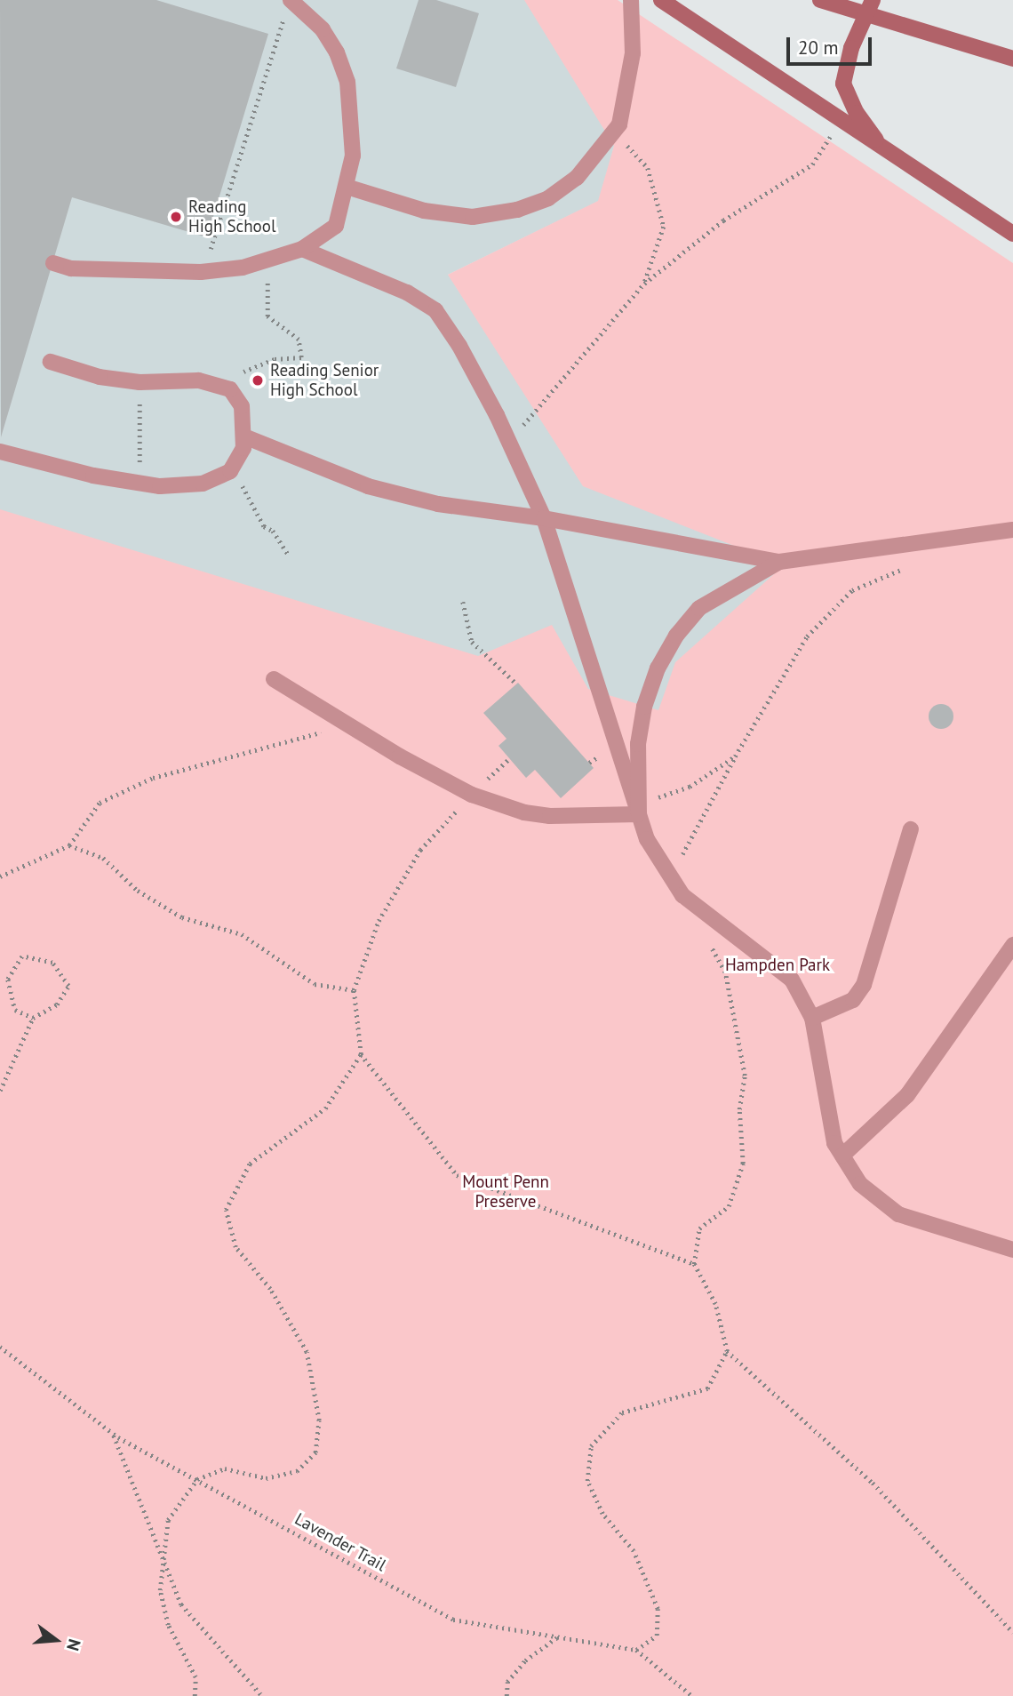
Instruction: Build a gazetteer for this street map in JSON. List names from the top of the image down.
{
  "streets": {
    "path": ["Lavender Trail"]
  },
  "parks": ["Hampden Park", "Mount Penn Preserve"],
  "places": ["Reading High School", "Reading Senior High School"],
  "scale_bar": "20 m",
  "north": "right"
}
